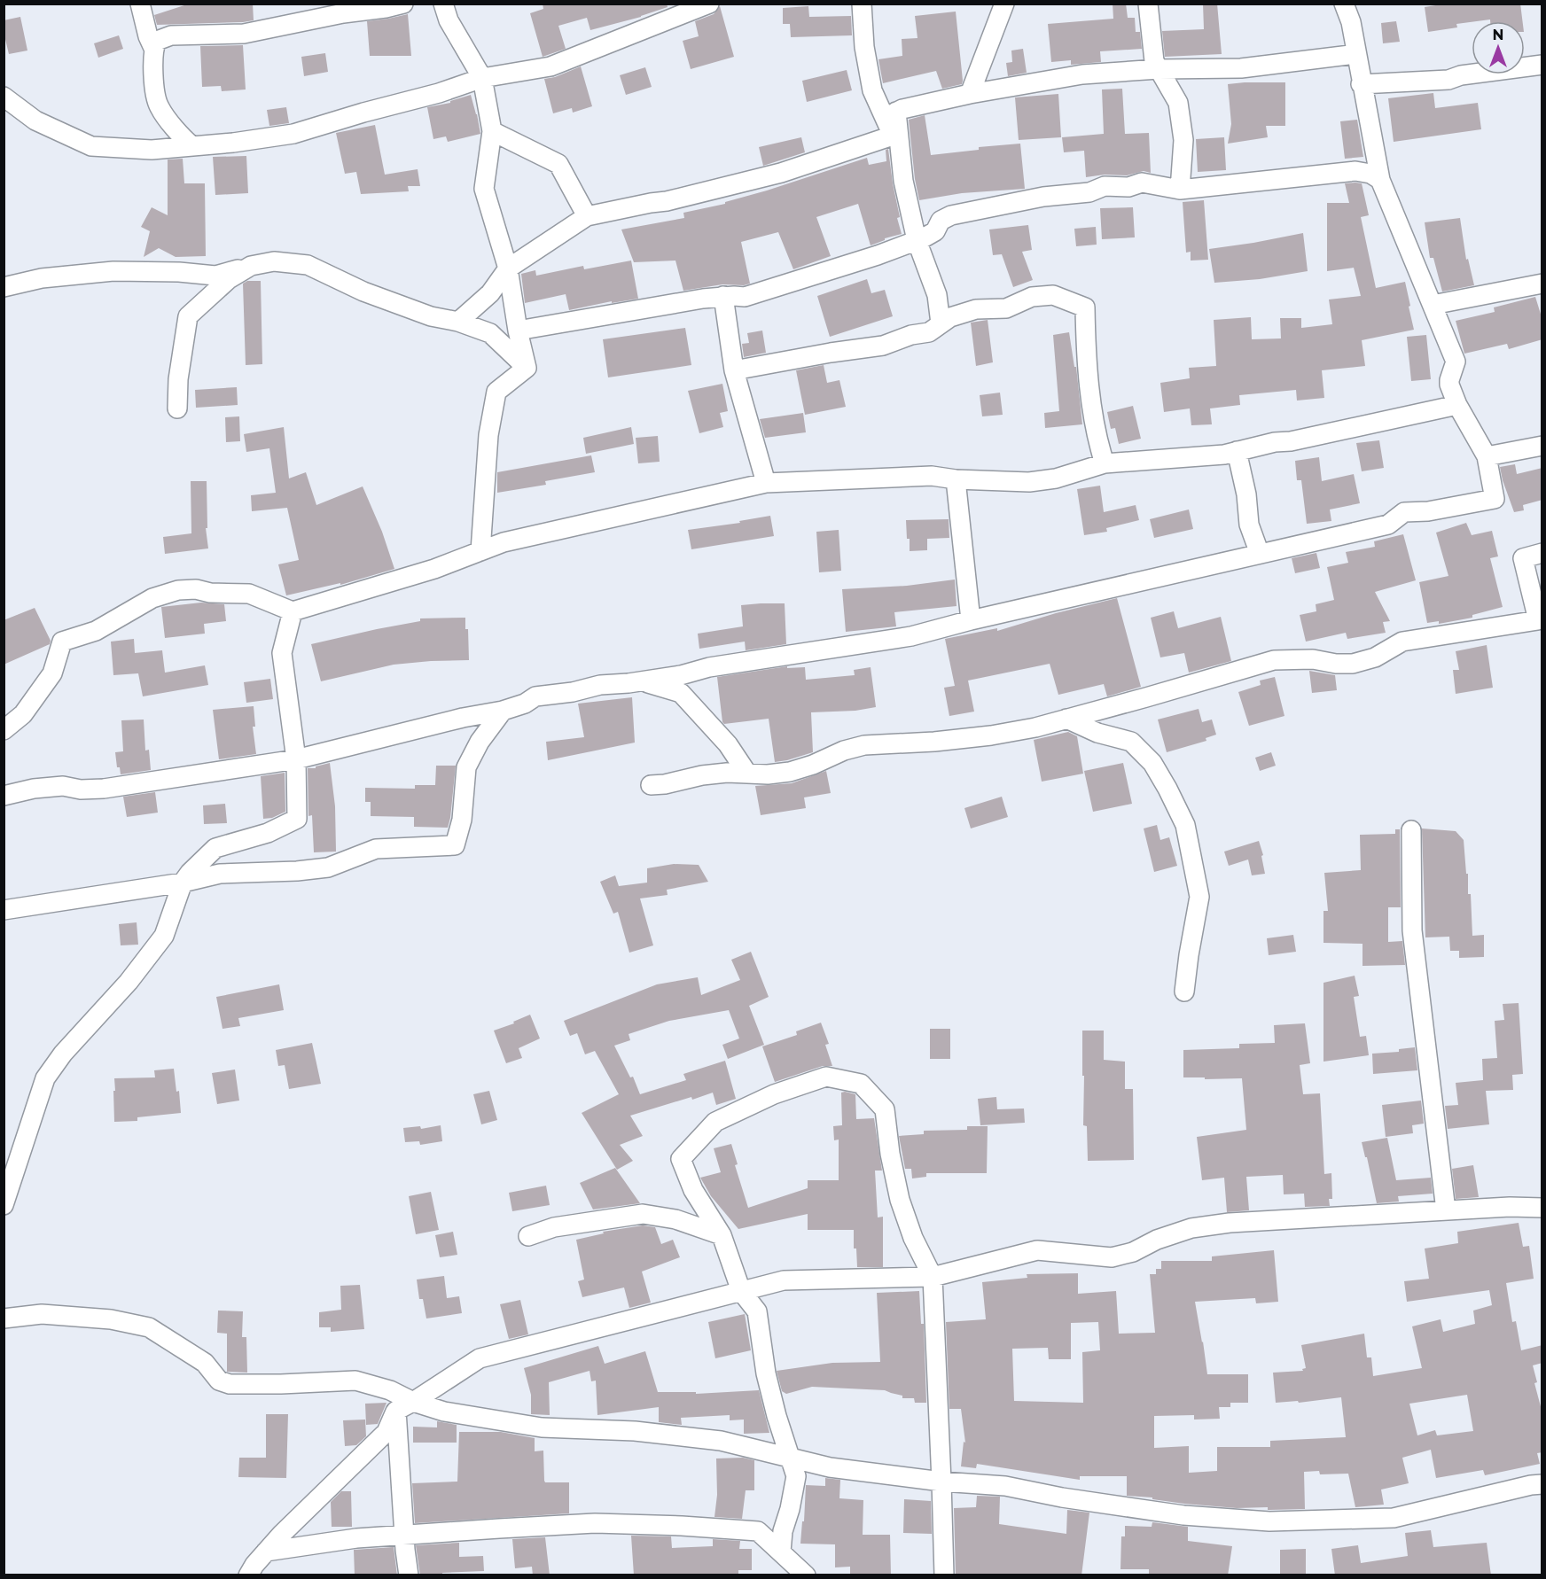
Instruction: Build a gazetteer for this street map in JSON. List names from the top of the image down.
{
  "north": "top"
}
